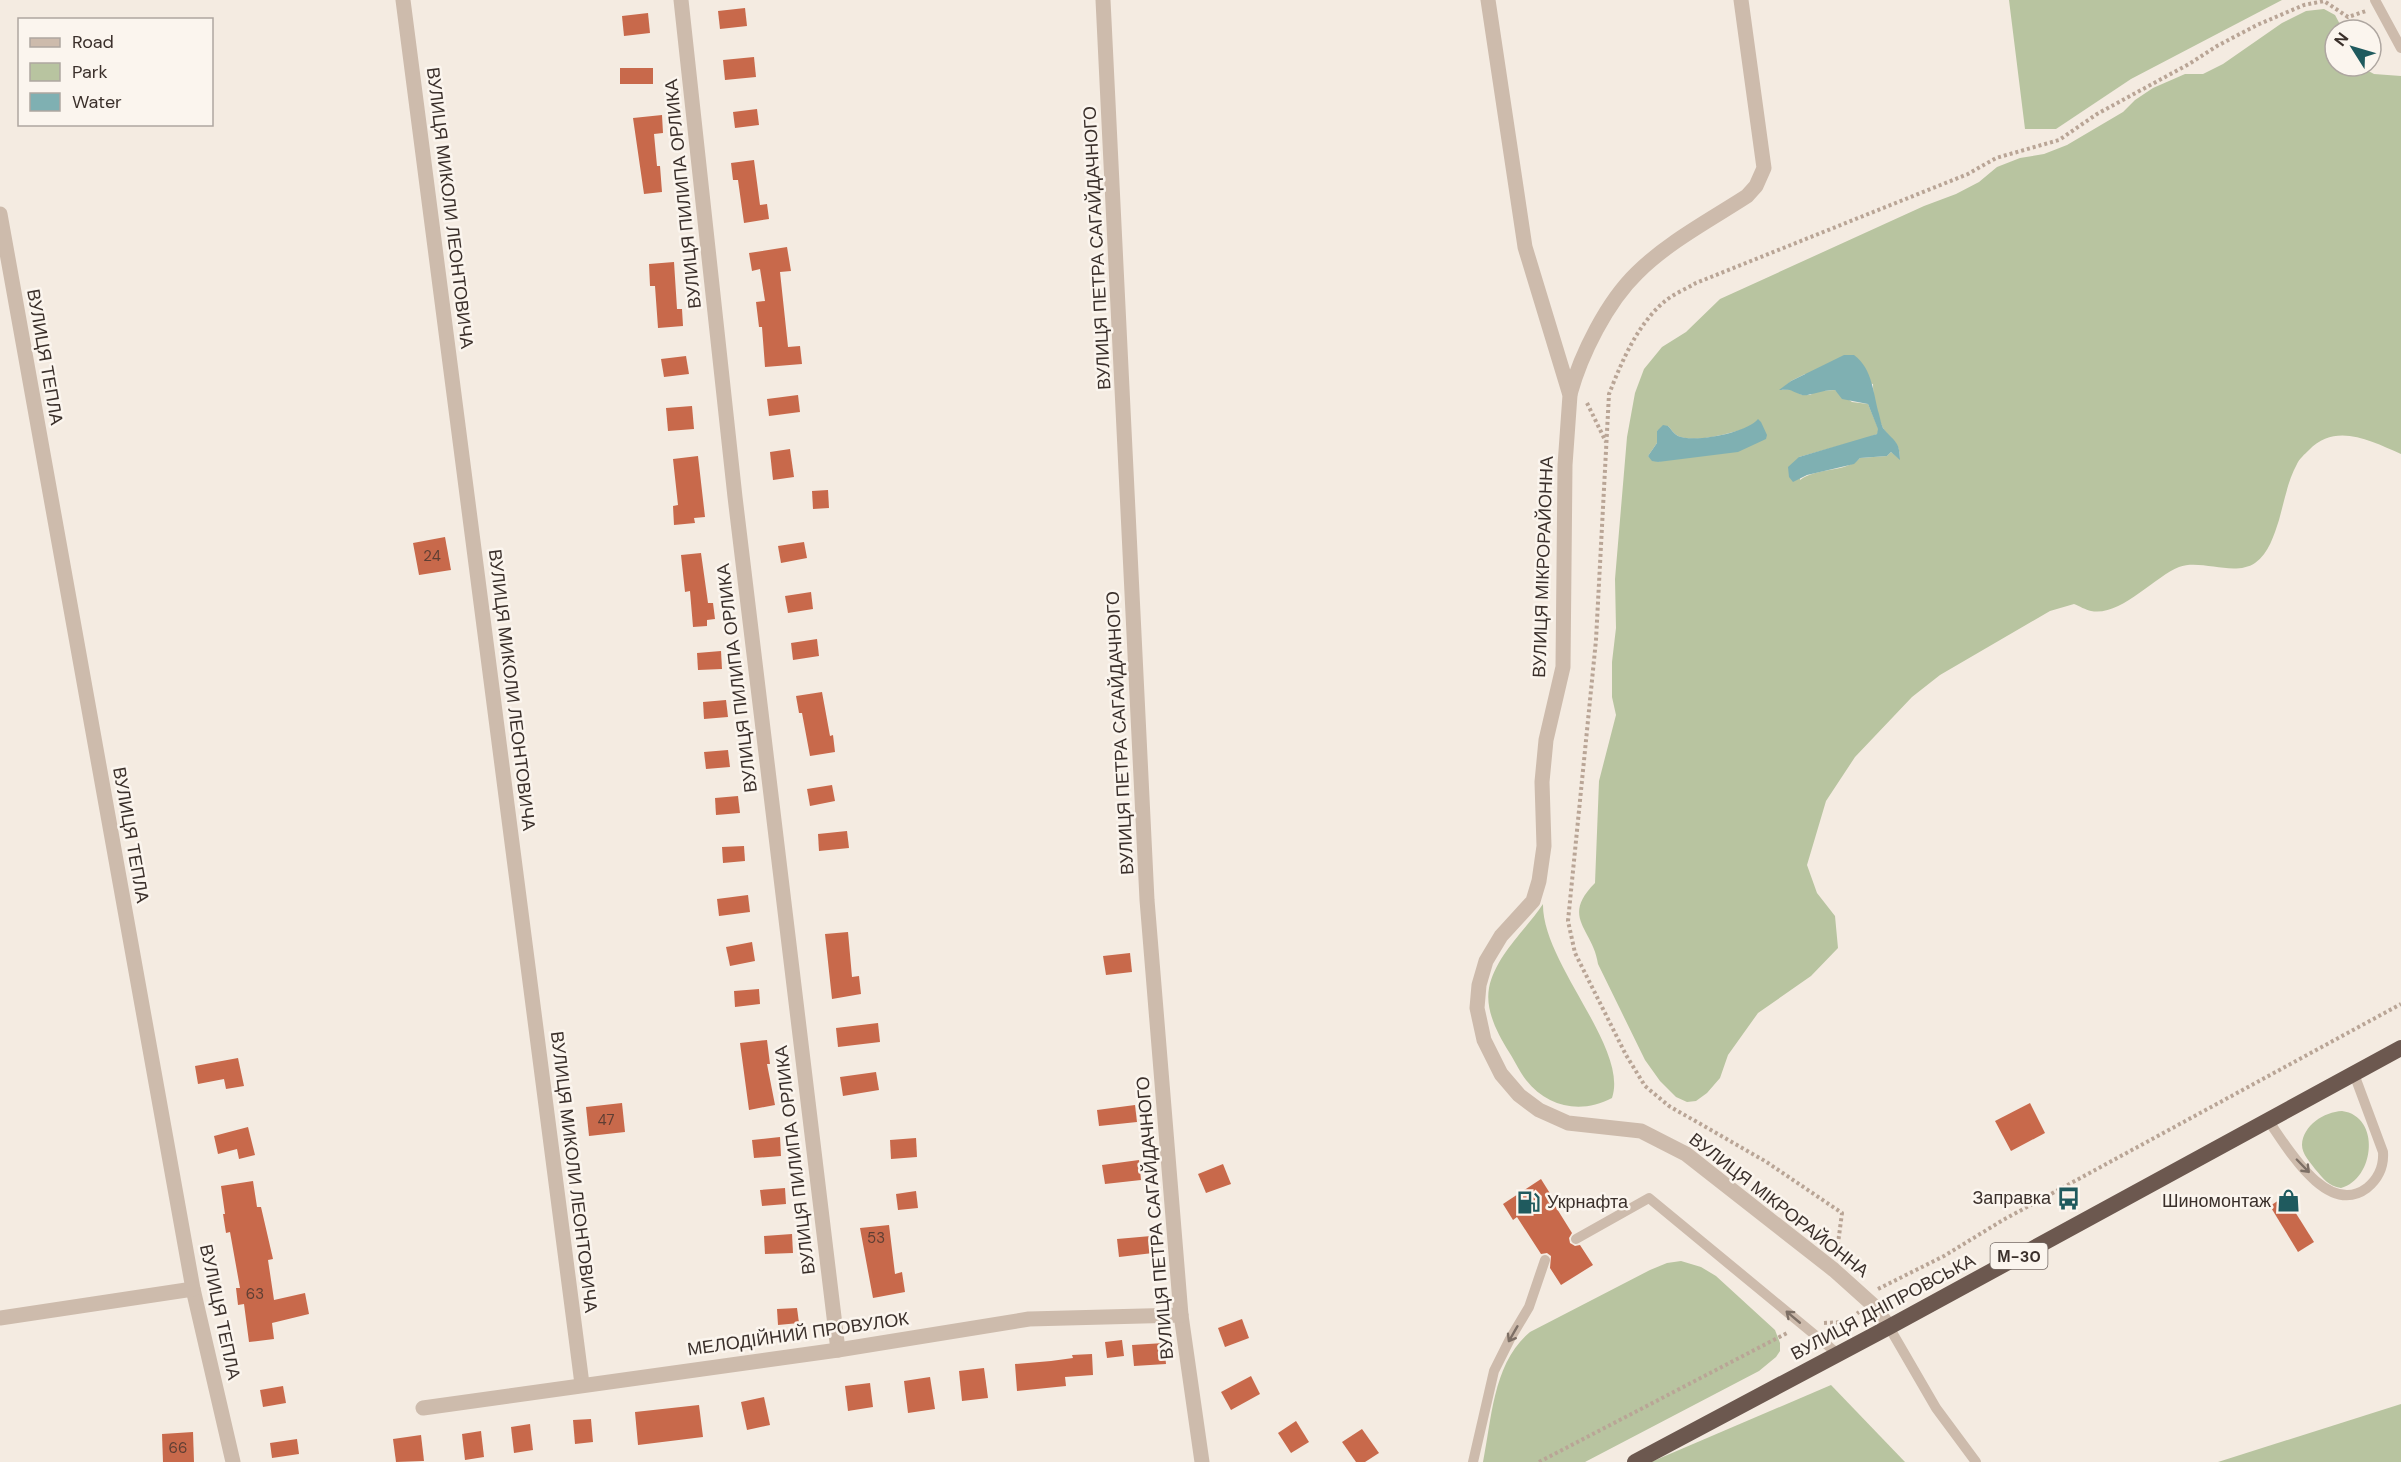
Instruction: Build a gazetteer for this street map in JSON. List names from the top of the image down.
{
  "streets": {
    "highway": ["М-30", "ВУЛИЦЯ ДНІПРОВСЬКА"],
    "street": [
      "ВУЛИЦЯ ПИЛИПА ОРЛИКА",
      "ВУЛИЦЯ МИКОЛИ ЛЕОНТОВИЧА",
      "ВУЛИЦЯ ПЕТРА САГАЙДАЧНОГО",
      "ВУЛИЦЯ ТЕПЛА",
      "ВУЛИЦЯ МІКРОРАЙОННА",
      "МЕЛОДІЙНИЙ ПРОВУЛОК"
    ]
  },
  "crossings": [
    ["ВУЛИЦЯ ПИЛИПА ОРЛИКА", "МЕЛОДІЙНИЙ ПРОВУЛОК"],
    ["ВУЛИЦЯ МИКОЛИ ЛЕОНТОВИЧА", "МЕЛОДІЙНИЙ ПРОВУЛОК"],
    ["ВУЛИЦЯ ПЕТРА САГАЙДАЧНОГО", "МЕЛОДІЙНИЙ ПРОВУЛОК"],
    ["ВУЛИЦЯ МІКРОРАЙОННА", "ВУЛИЦЯ ДНІПРОВСЬКА"]
  ],
  "places": {
    "bus stop": ["Заправка"],
    "shop": ["Шиномонтаж"],
    "fuel station": ["Укрнафта"]
  },
  "house_numbers": [
    "24",
    "47",
    "53",
    "63",
    "66"
  ],
  "legend": ["Road", "Park", "Water"],
  "north": "top left"
}
